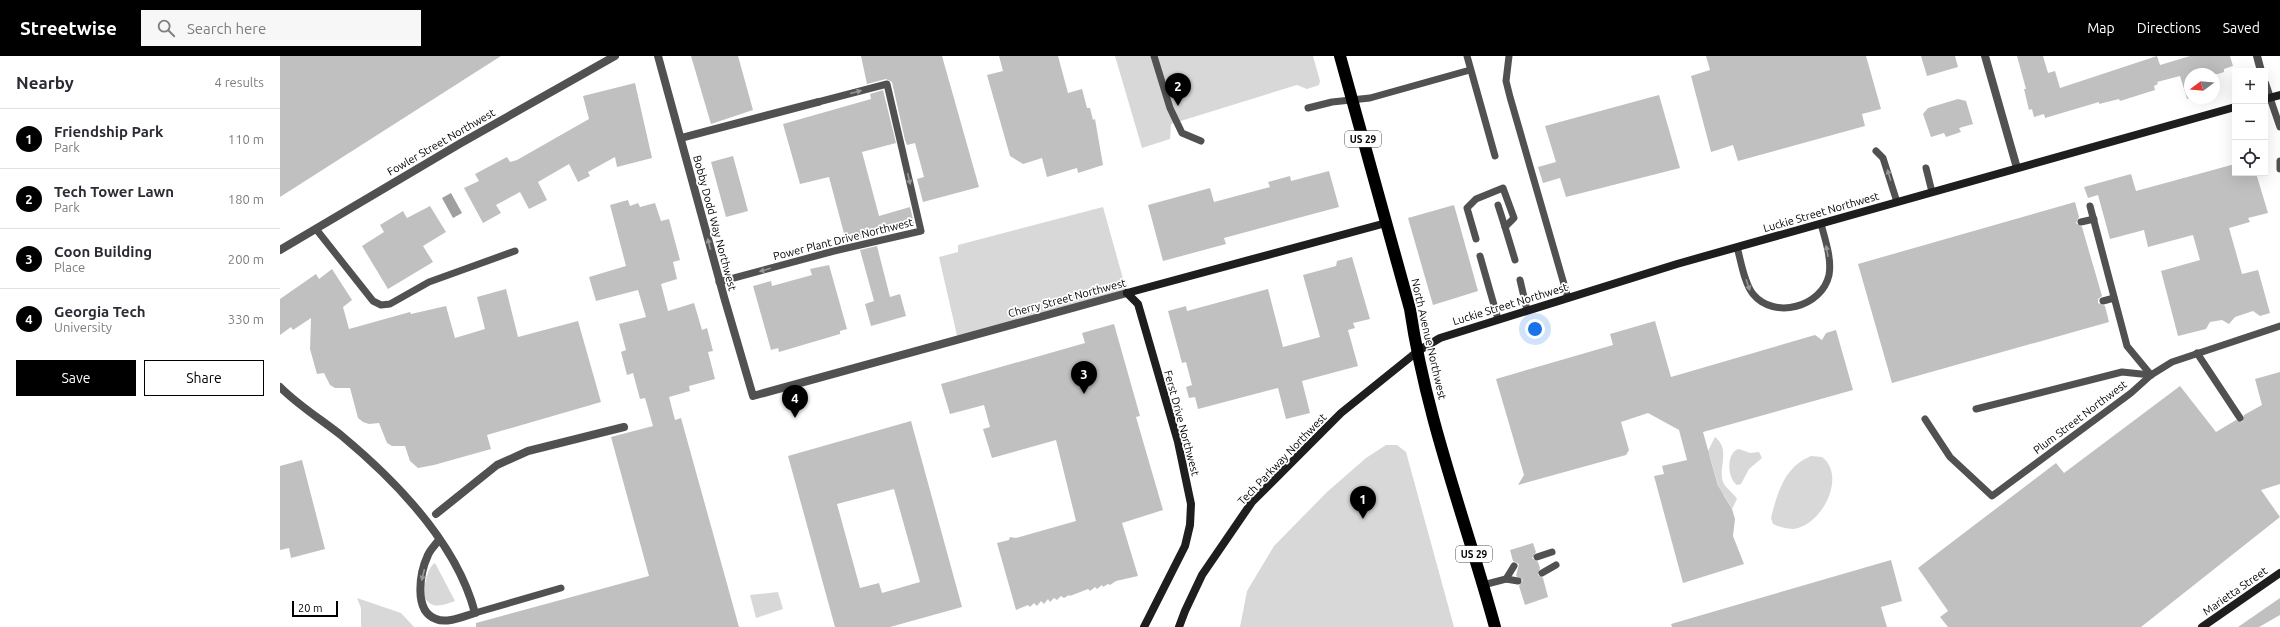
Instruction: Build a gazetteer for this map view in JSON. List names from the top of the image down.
{
  "streets": {
    "highway": ["US 29", "North Avenue Northwest"],
    "street": [
      "Fowler Street Northwest",
      "Luckie Street Northwest",
      "Bobby Dodd Way Northwest",
      "Power Plant Drive Northwest",
      "Cherry Street Northwest",
      "Ferst Drive Northwest",
      "Tech Parkway Northwest",
      "Marietta Street"
    ],
    "lane": ["Plum Street Northwest"]
  },
  "crossings": [
    ["Luckie Street Northwest", "North Avenue Northwest"],
    ["Luckie Street Northwest", "Tech Parkway Northwest"],
    ["Bobby Dodd Way Northwest", "Power Plant Drive Northwest"],
    ["Bobby Dodd Way Northwest", "Cherry Street Northwest"],
    ["Cherry Street Northwest", "North Avenue Northwest"],
    ["Cherry Street Northwest", "Ferst Drive Northwest"],
    ["North Avenue Northwest", "Tech Parkway Northwest"]
  ],
  "one_way": ["Bobby Dodd Way Northwest"],
  "scale_bar": "20 m",
  "north": "left",
  "page": {
    "header": "Streetwise",
    "search": "Search here",
    "nav": ["Map", "Directions", "Saved"],
    "heading": ["Nearby", "4 results"],
    "map_buttons": ["+", "−"],
    "pins": [
      "2",
      "3",
      "4",
      "1"
    ],
    "list": [
      {
        "mark": "1",
        "name": "Friendship Park",
        "note": "Park",
        "value": "110 m"
      },
      {
        "mark": "2",
        "name": "Tech Tower Lawn",
        "note": "Park",
        "value": "180 m"
      },
      {
        "mark": "3",
        "name": "Coon Building",
        "note": "Place",
        "value": "200 m"
      },
      {
        "mark": "4",
        "name": "Georgia Tech",
        "note": "University",
        "value": "330 m"
      }
    ],
    "buttons": ["Save", "Share"],
    "scale": "20 m"
  }
}
